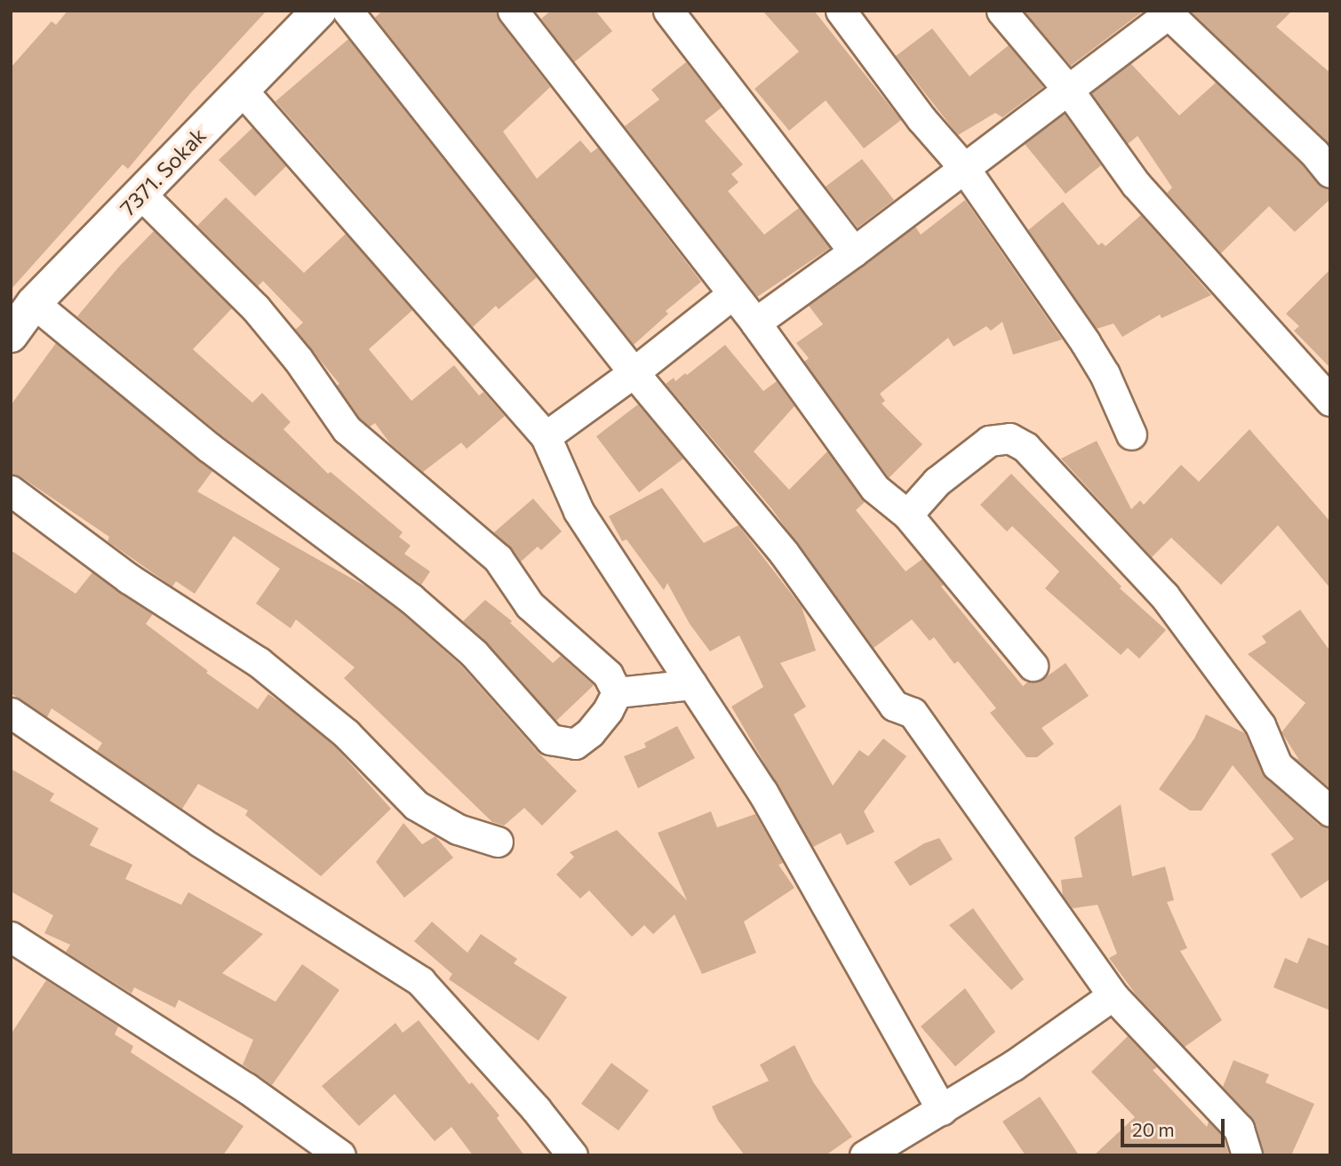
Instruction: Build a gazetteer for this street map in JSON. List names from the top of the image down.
{
  "streets": {
    "street": ["7371. Sokak"]
  },
  "scale_bar": "20 m"
}
